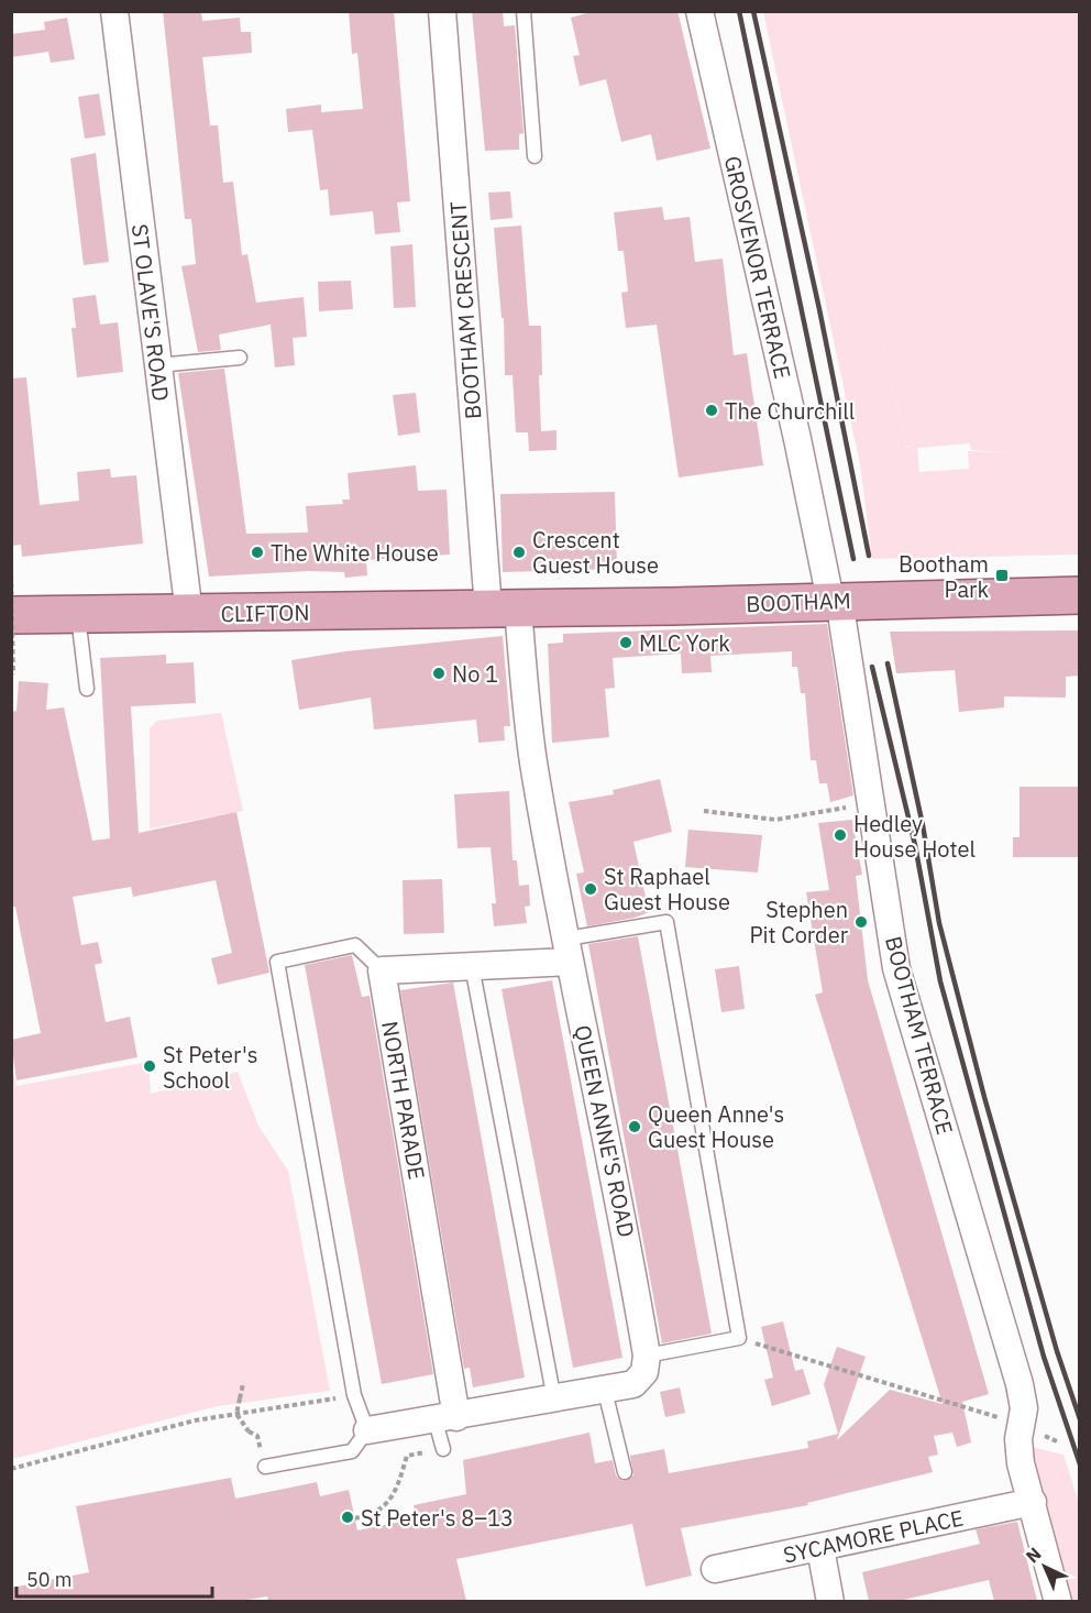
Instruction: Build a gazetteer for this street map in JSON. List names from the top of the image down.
{
  "streets": {
    "main road": ["BOOTHAM", "CLIFTON"],
    "street": [
      "GROSVENOR TERRACE",
      "BOOTHAM CRESCENT",
      "ST OLAVE'S ROAD",
      "BOOTHAM TERRACE",
      "NORTH PARADE",
      "QUEEN ANNE'S ROAD",
      "SYCAMORE PLACE"
    ]
  },
  "crossings": [
    ["GROSVENOR TERRACE", "BOOTHAM"],
    ["GROSVENOR TERRACE", "BOOTHAM TERRACE"],
    ["BOOTHAM CRESCENT", "BOOTHAM"],
    ["BOOTHAM CRESCENT", "CLIFTON"],
    ["BOOTHAM CRESCENT", "QUEEN ANNE'S ROAD"],
    ["ST OLAVE'S ROAD", "CLIFTON"],
    ["BOOTHAM", "CLIFTON"],
    ["BOOTHAM", "BOOTHAM TERRACE"],
    ["BOOTHAM", "QUEEN ANNE'S ROAD"],
    ["CLIFTON", "QUEEN ANNE'S ROAD"],
    ["BOOTHAM TERRACE", "SYCAMORE PLACE"]
  ],
  "places": {
    "other": [
      "The Churchill",
      "The White House",
      "Crescent Guest House",
      "MLC York",
      "No 1",
      "Hedley House Hotel",
      "St Raphael Guest House",
      "Stephen Pit Corder",
      "St Peter's School",
      "Queen Anne's Guest House",
      "St Peter's 8–13"
    ],
    "transit": ["Bootham Park"]
  },
  "scale_bar": "50 m",
  "north": "top left"
}
